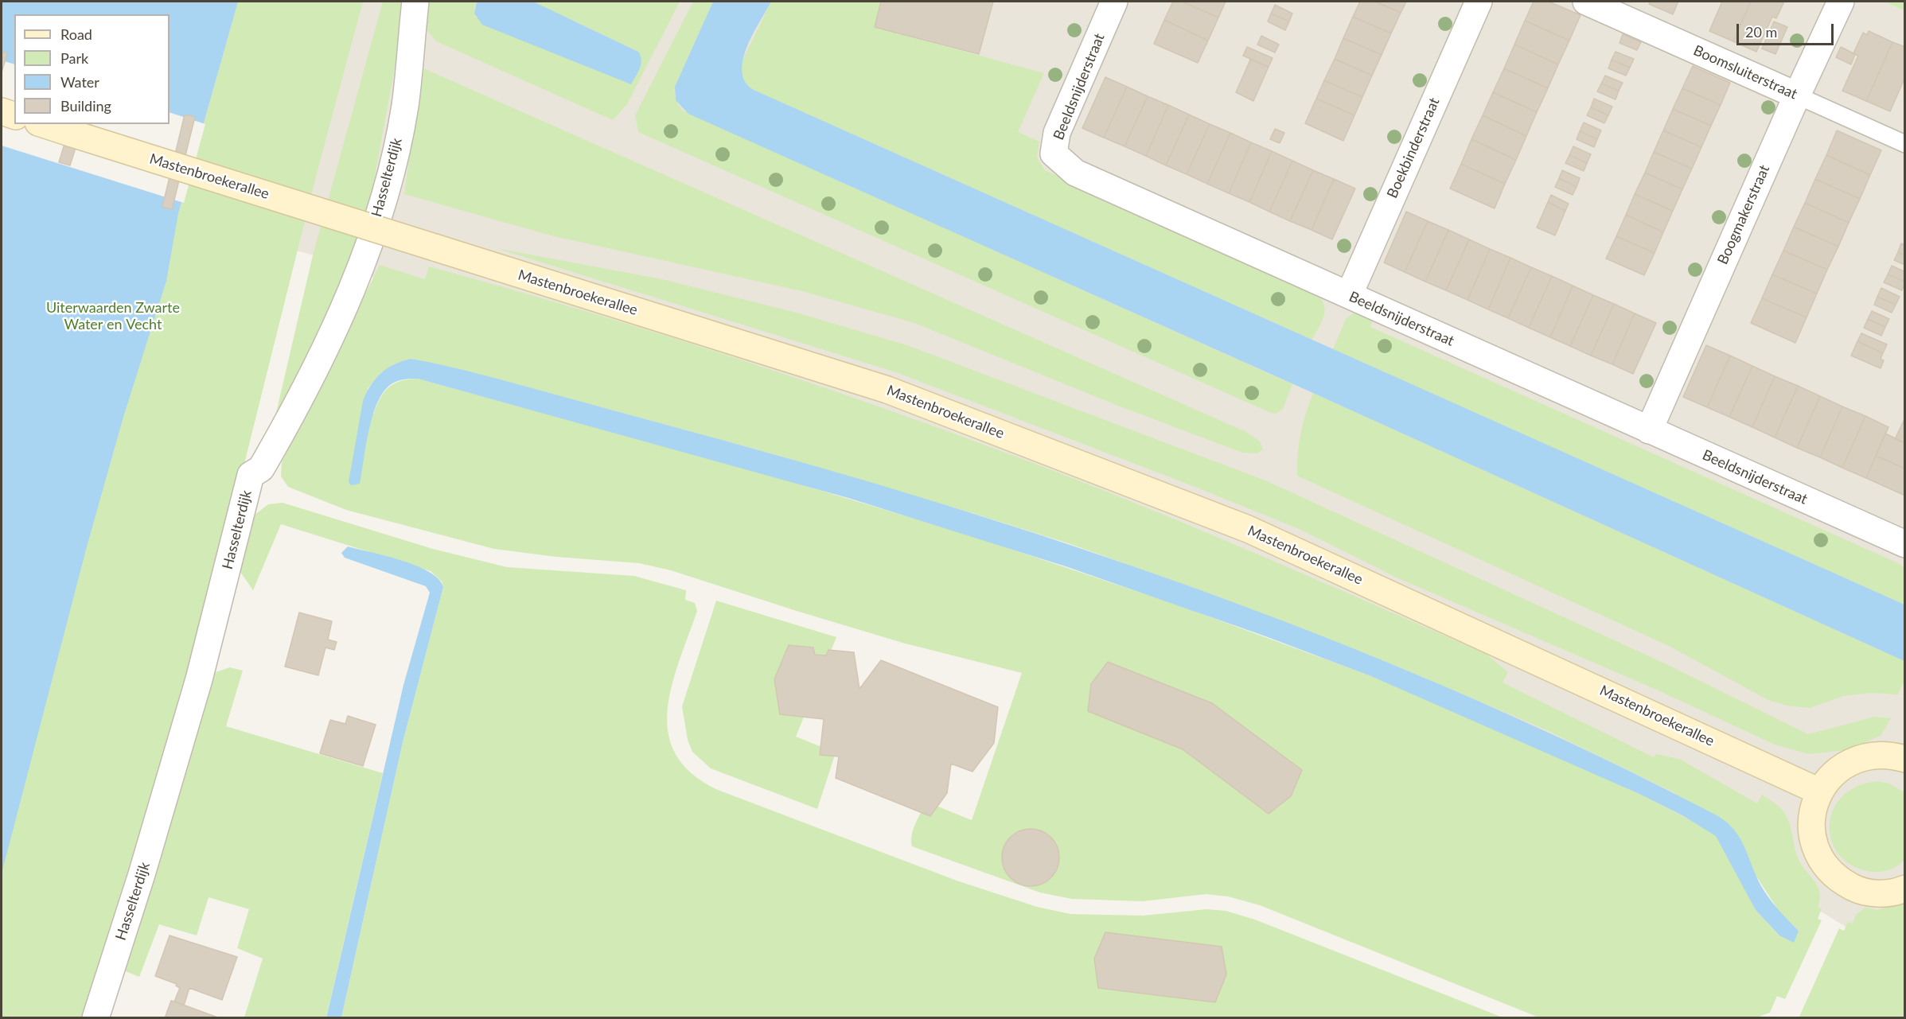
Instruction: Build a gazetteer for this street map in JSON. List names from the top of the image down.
{
  "streets": {
    "main road": ["Mastenbroekerallee"],
    "street": [
      "Boomsluiterstraat",
      "Beeldsnijderstraat",
      "Boekbinderstraat",
      "Hasselterdijk",
      "Boogmakerstraat"
    ]
  },
  "crossings": [
    ["Boomsluiterstraat", "Boogmakerstraat"],
    ["Beeldsnijderstraat", "Boekbinderstraat"],
    ["Beeldsnijderstraat", "Boogmakerstraat"]
  ],
  "parks": ["Uiterwaarden Zwarte Water en Vecht"],
  "legend": [
    "Road",
    "Park",
    "Water",
    "Building"
  ],
  "scale_bar": "20 m"
}
